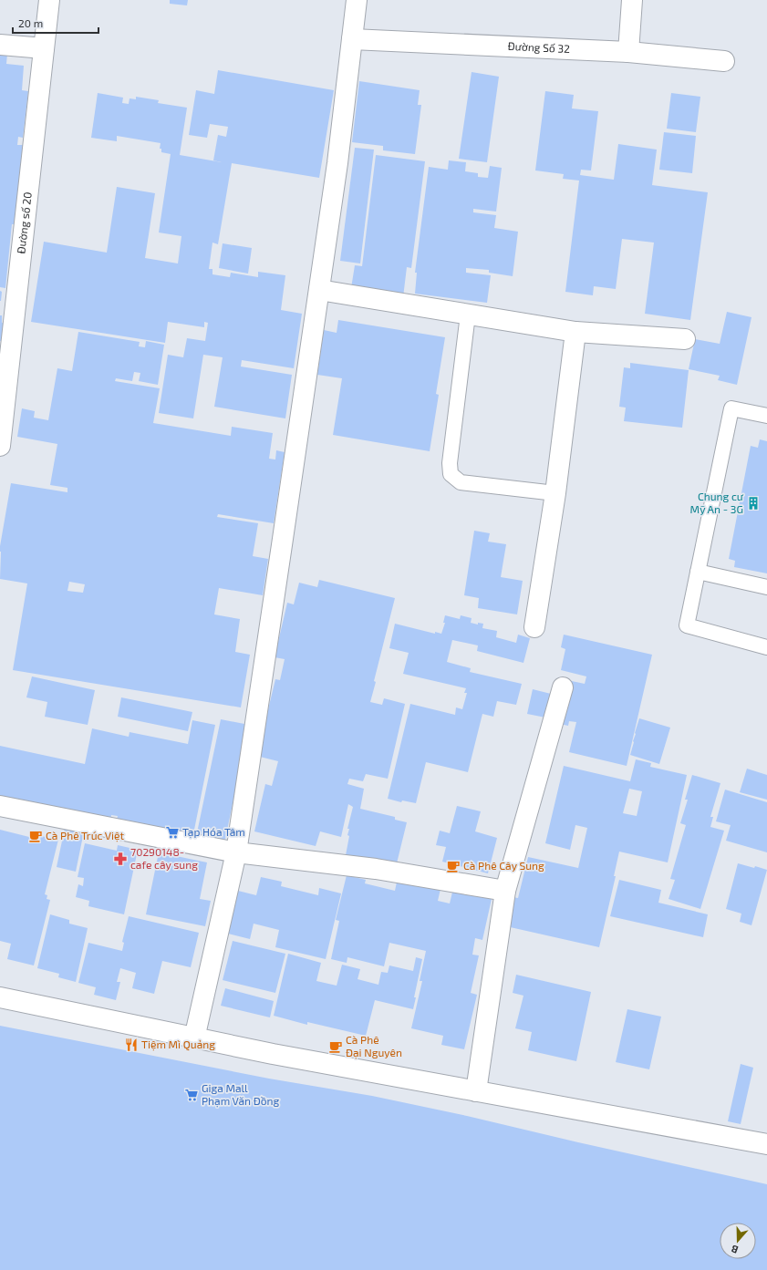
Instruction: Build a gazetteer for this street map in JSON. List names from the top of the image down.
{
  "streets": {
    "street": ["Đường Số 32", "Đường số 20"]
  },
  "places": {
    "building": ["Chung cư Mỹ An - 3G"],
    "supermarket": ["Tạp Hóa Tâm", "Giga Mall Phạm Văn Đồng"],
    "cafe": ["Cà Phê Trúc Việt", "Cà Phê Cây Sung", "Cà Phê Đại Nguyên"],
    "pharmacy": ["70290148- cafe cây sung"],
    "restaurant": ["Tiệm Mì Quảng"]
  },
  "scale_bar": "20 m",
  "north": "bottom"
}
